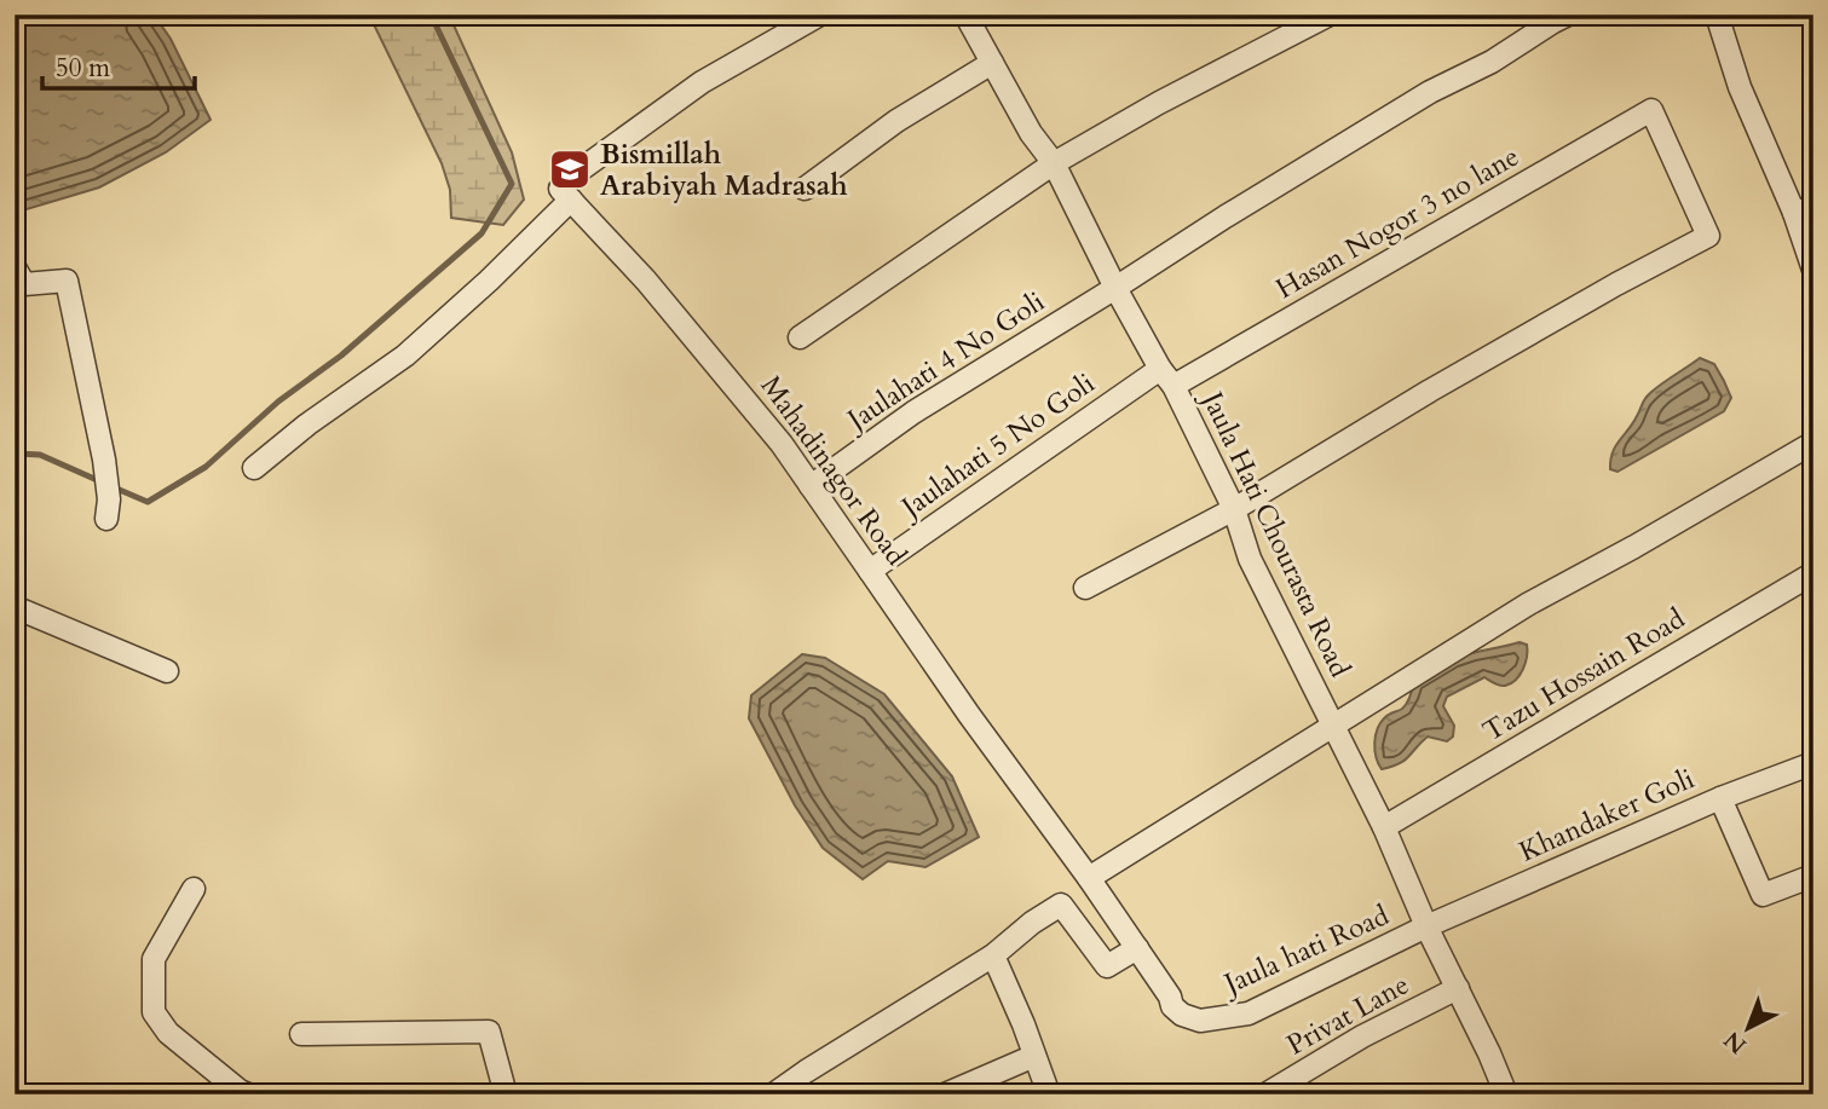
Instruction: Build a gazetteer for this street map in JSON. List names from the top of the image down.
{
  "streets": {
    "street": [
      "Hasan Nogor 3 no lane",
      "Jaulahati 4 No Goli",
      "Jaulahati 5 No Goli",
      "Mahadinagor Road",
      "Jaula Hati Chourasta Road",
      "Tazu Hossain Road",
      "Khandaker Goli",
      "Jaula hati Road",
      "Privat Lane"
    ]
  },
  "crossings": [
    ["Hasan Nogor 3 no lane", "Jaulahati 5 No Goli"],
    ["Hasan Nogor 3 no lane", "Jaula Hati Chourasta Road"],
    ["Jaulahati 4 No Goli", "Mahadinagor Road"],
    ["Jaulahati 4 No Goli", "Jaula Hati Chourasta Road"],
    ["Jaulahati 5 No Goli", "Mahadinagor Road"],
    ["Jaulahati 5 No Goli", "Jaula Hati Chourasta Road"],
    ["Mahadinagor Road", "Jaula hati Road"],
    ["Jaula Hati Chourasta Road", "Tazu Hossain Road"],
    ["Jaula Hati Chourasta Road", "Khandaker Goli"],
    ["Jaula Hati Chourasta Road", "Jaula hati Road"],
    ["Jaula Hati Chourasta Road", "Privat Lane"],
    ["Khandaker Goli", "Jaula hati Road"]
  ],
  "places": {
    "school or university": ["Bismillah Arabiyah Madrasah"]
  },
  "scale_bar": "50 m",
  "north": "bottom left"
}
